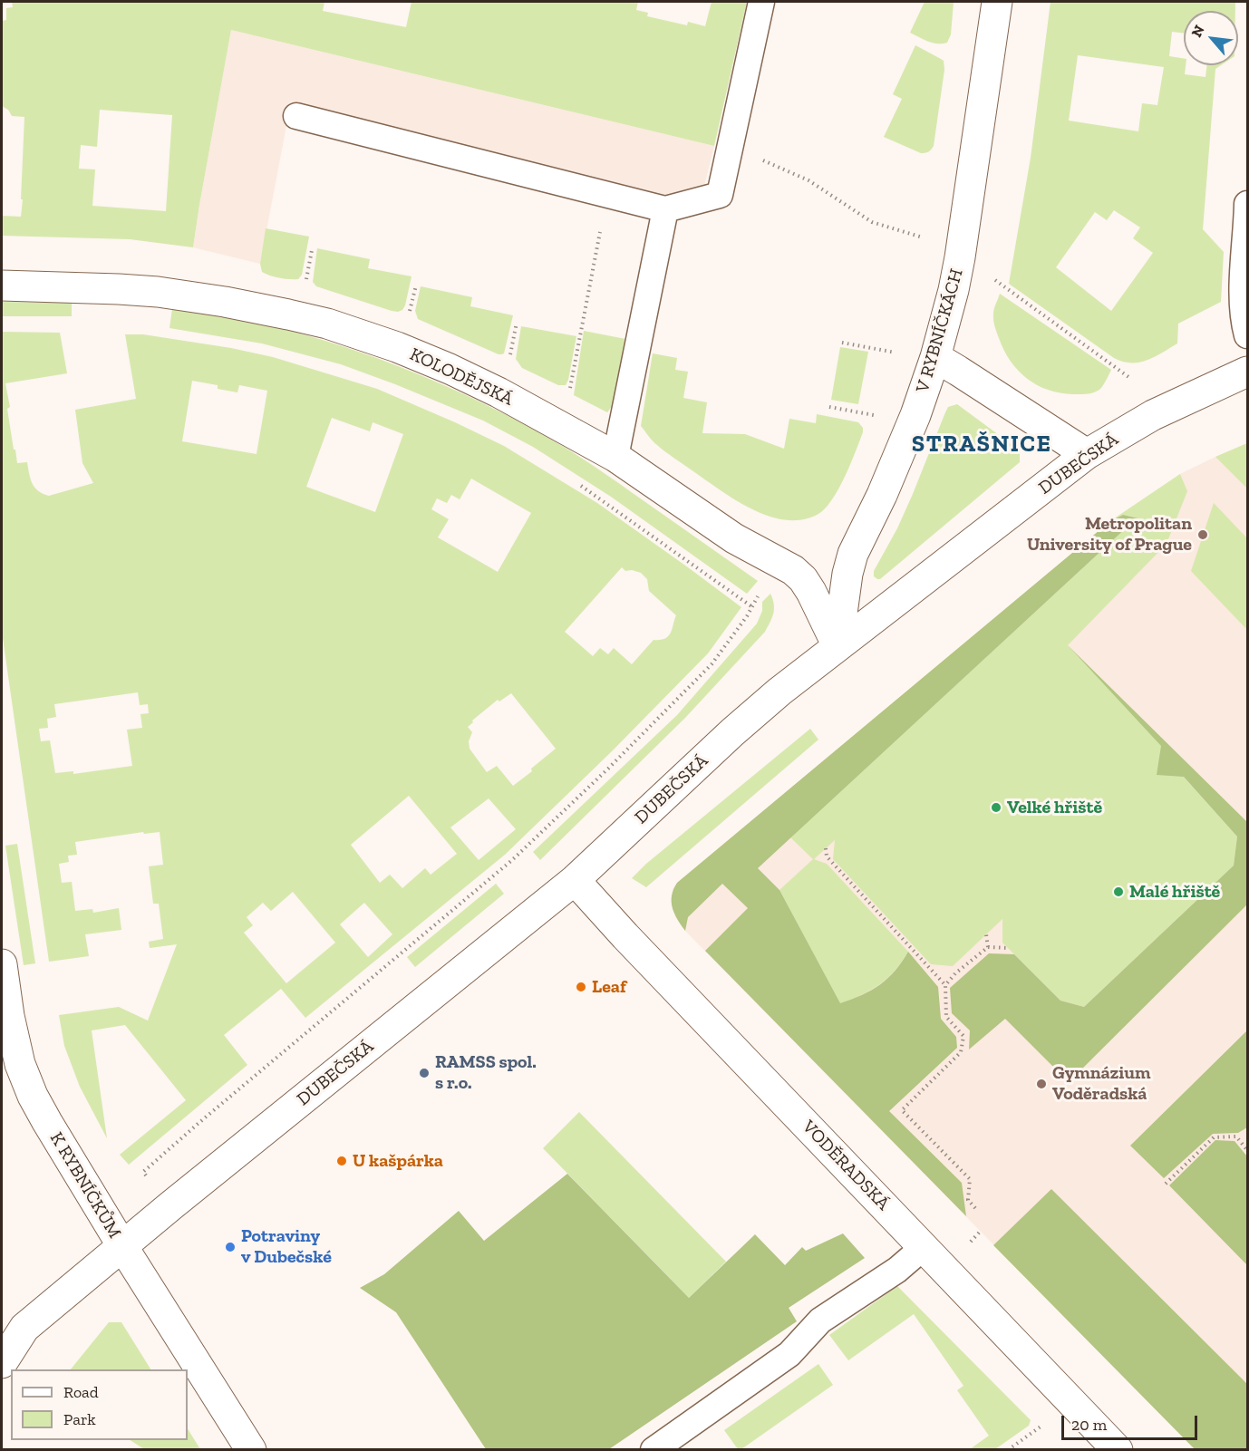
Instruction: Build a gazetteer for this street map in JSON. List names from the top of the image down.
{
  "streets": {
    "street": [
      "V RYBNÍČKÁCH",
      "KOLODĚJSKÁ",
      "DUBEČSKÁ",
      "VODĚRADSKÁ",
      "K RYBNÍČKŮM"
    ]
  },
  "crossings": [
    ["V RYBNÍČKÁCH", "KOLODĚJSKÁ"],
    ["V RYBNÍČKÁCH", "DUBEČSKÁ"],
    ["KOLODĚJSKÁ", "DUBEČSKÁ"],
    ["DUBEČSKÁ", "VODĚRADSKÁ"],
    ["DUBEČSKÁ", "K RYBNÍČKŮM"]
  ],
  "districts": ["STRAŠNICE"],
  "places": [
    "Metropolitan University of Prague",
    "Velké hřiště",
    "Malé hřiště",
    "Leaf",
    "RAMSS spol. s r.o.",
    "Gymnázium Voděradská",
    "U kašpárka",
    "Potraviny v Dubečské"
  ],
  "legend": ["Road", "Park"],
  "scale_bar": "20 m",
  "north": "top left"
}
